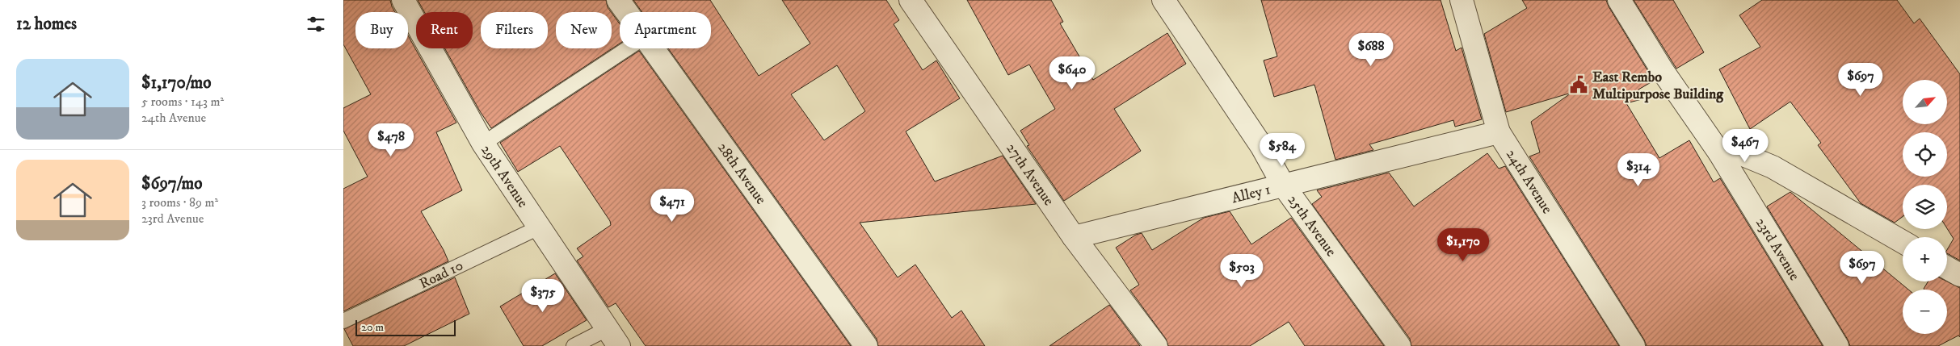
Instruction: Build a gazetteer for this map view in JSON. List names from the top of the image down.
{
  "streets": {
    "street": [
      "28th Avenue",
      "27th Avenue",
      "29th Avenue",
      "24th Avenue",
      "Alley 1",
      "25th Avenue",
      "23rd Avenue"
    ],
    "lane": ["Road 10"]
  },
  "crossings": [
    ["27th Avenue", "Alley 1"],
    ["29th Avenue", "Road 10"],
    ["24th Avenue", "Alley 1"],
    ["Alley 1", "25th Avenue"]
  ],
  "places": {
    "public building": ["East Rembo Multipurpose Building"]
  },
  "scale_bar": "20 m",
  "north": "top right",
  "page": {
    "heading": "12 homes",
    "chip": [
      "Buy",
      "Rent",
      "Filters",
      "New",
      "Apartment"
    ],
    "price": [
      "$688",
      "$640",
      "$697",
      "$478",
      "$467",
      "$584",
      "$314",
      "$471",
      "$1,170",
      "$697",
      "$503",
      "$375"
    ],
    "list": [
      {
        "name": "$1,170/mo",
        "note": "5 rooms · 143 m² · 24th Avenue"
      },
      {
        "name": "$697/mo",
        "note": "3 rooms · 89 m² · 23rd Avenue"
      }
    ],
    "map_buttons": ["+", "−"],
    "scale": "20 m"
  }
}
